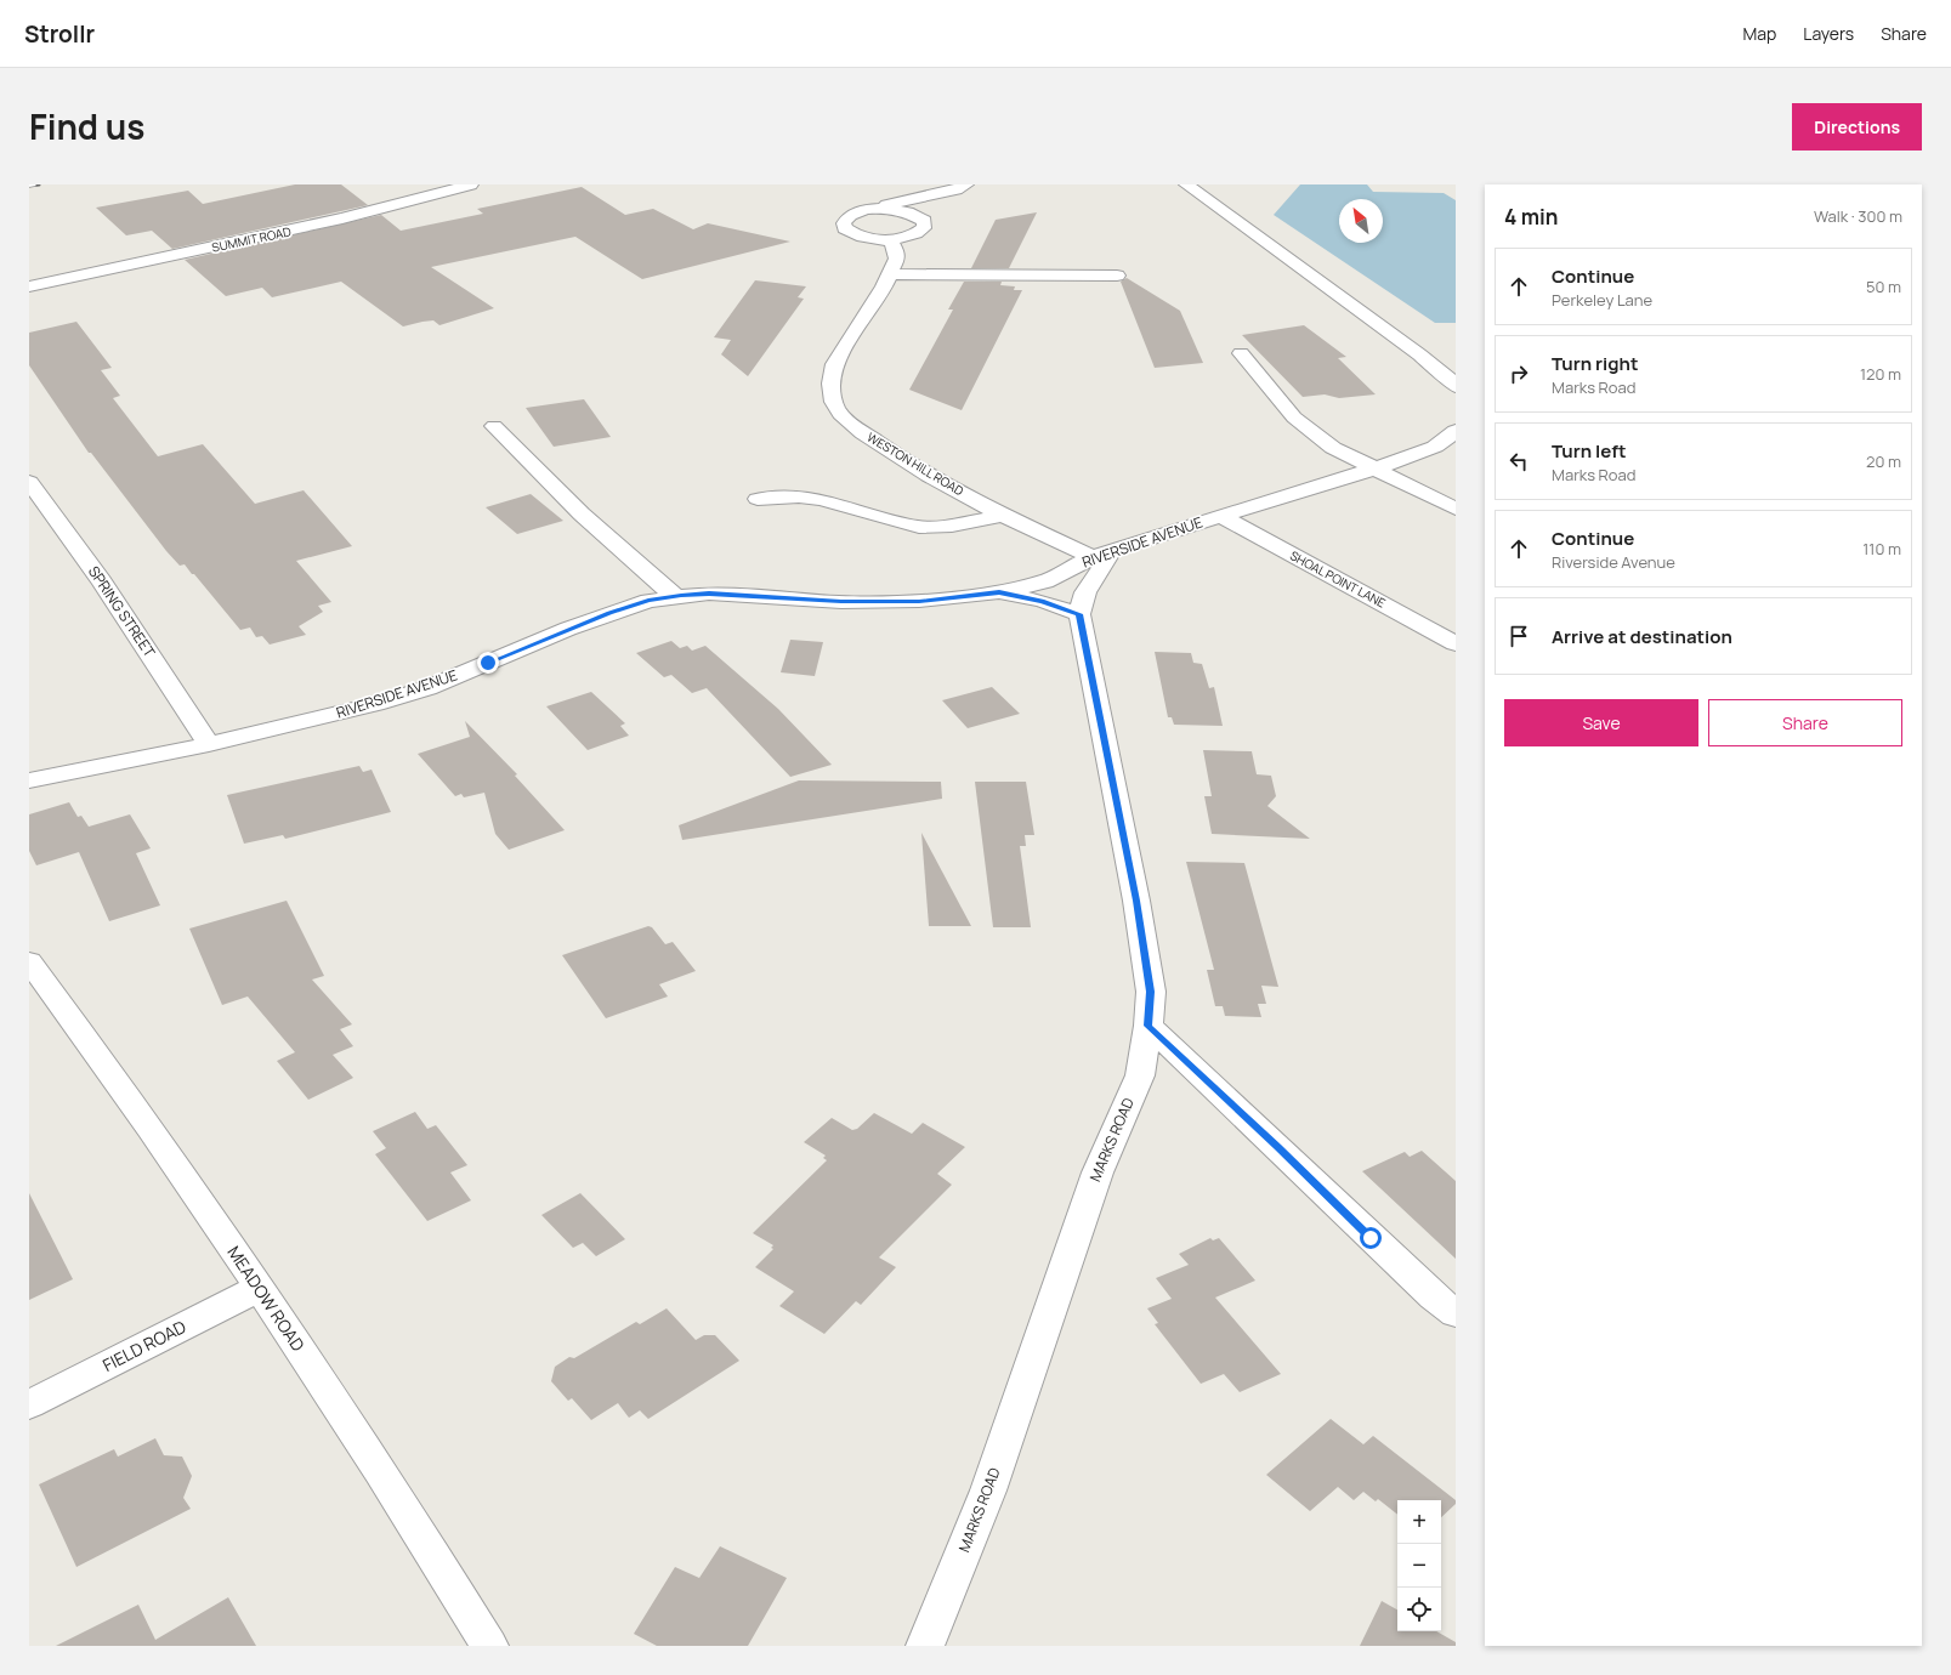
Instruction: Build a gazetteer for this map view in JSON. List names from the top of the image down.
{
  "streets": {
    "street": [
      "SUMMIT ROAD",
      "WESTON HILL ROAD",
      "RIVERSIDE AVENUE",
      "SHOAL POINT LANE",
      "SPRING STREET",
      "MARKS ROAD",
      "MEADOW ROAD",
      "FIELD ROAD"
    ]
  },
  "crossings": [
    ["WESTON HILL ROAD", "RIVERSIDE AVENUE"],
    ["WESTON HILL ROAD", "MARKS ROAD"],
    ["RIVERSIDE AVENUE", "SHOAL POINT LANE"],
    ["RIVERSIDE AVENUE", "SPRING STREET"],
    ["RIVERSIDE AVENUE", "MARKS ROAD"],
    ["MEADOW ROAD", "FIELD ROAD"]
  ],
  "north": "top left",
  "page": {
    "header": "Strollr",
    "nav": ["Map", "Layers", "Share"],
    "title": "Find us",
    "buttons": [
      "Directions",
      ["Save", "Share"]
    ],
    "heading": ["4 min", "Walk · 300 m"],
    "list": [
      ["Continue", "Perkeley Lane", "50 m"],
      ["Turn right", "Marks Road", "120 m"],
      ["Turn left", "Marks Road", "20 m"],
      ["Continue", "Riverside Avenue", "110 m"],
      "Arrive at destination"
    ],
    "map_buttons": ["+", "−"]
  }
}
